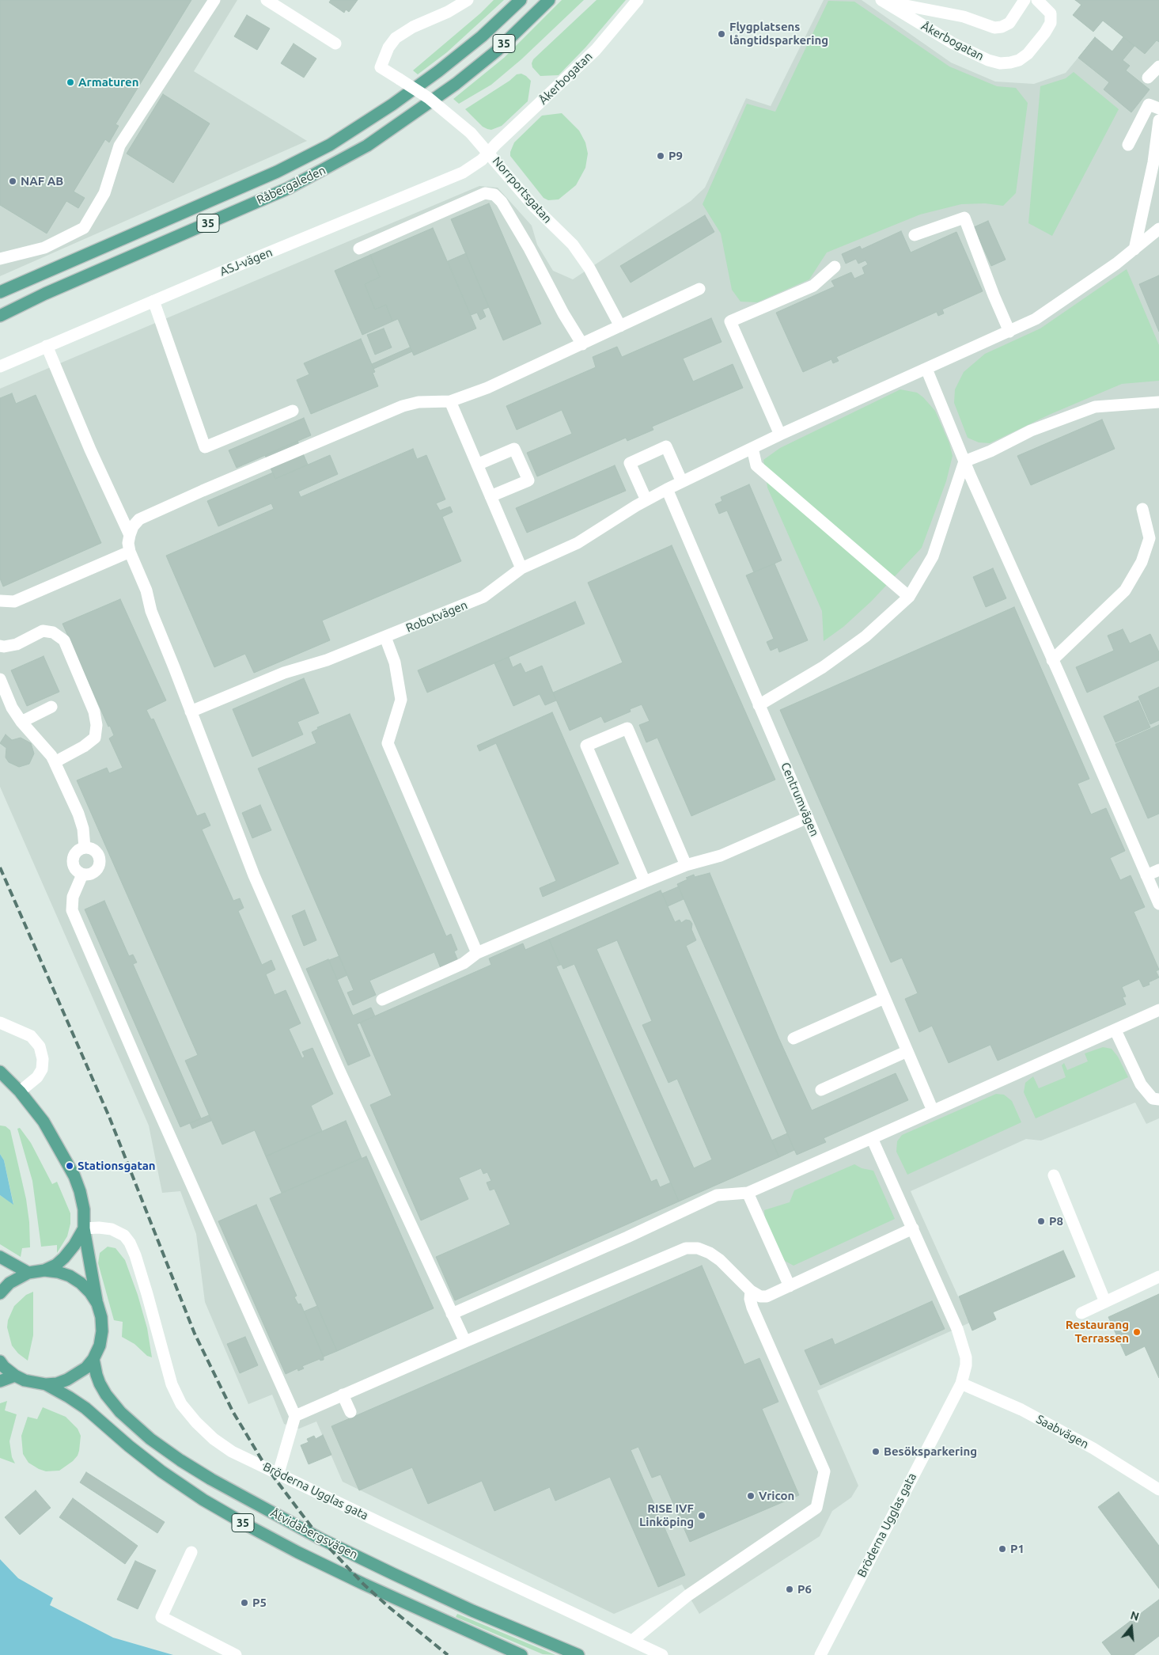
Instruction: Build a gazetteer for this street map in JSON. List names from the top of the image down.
{
  "streets": {
    "main road": ["35", "Råbergaleden", "Åtvidabergsvägen"],
    "street": [
      "Åkerbogatan",
      "Norrportsgatan",
      "ASJ-vägen",
      "Robotvägen",
      "Centrumvägen",
      "Saabvägen",
      "Bröderna Ugglas gata"
    ]
  },
  "crossings": [
    ["Åkerbogatan", "Norrportsgatan"],
    ["Åkerbogatan", "ASJ-vägen"],
    ["35", "Åtvidabergsvägen"],
    ["Norrportsgatan", "ASJ-vägen"],
    ["Robotvägen", "Centrumvägen"],
    ["Saabvägen", "Bröderna Ugglas gata"]
  ],
  "places": [
    "Flygplatsens långtidsparkering",
    "Armaturen",
    "P9",
    "NAF AB",
    "Stationsgatan",
    "P8",
    "Restaurang Terrassen",
    "Besöksparkering",
    "Vricon",
    "RISE IVF Linköping",
    "P1",
    "P6",
    "P5"
  ],
  "north": "top"
}
